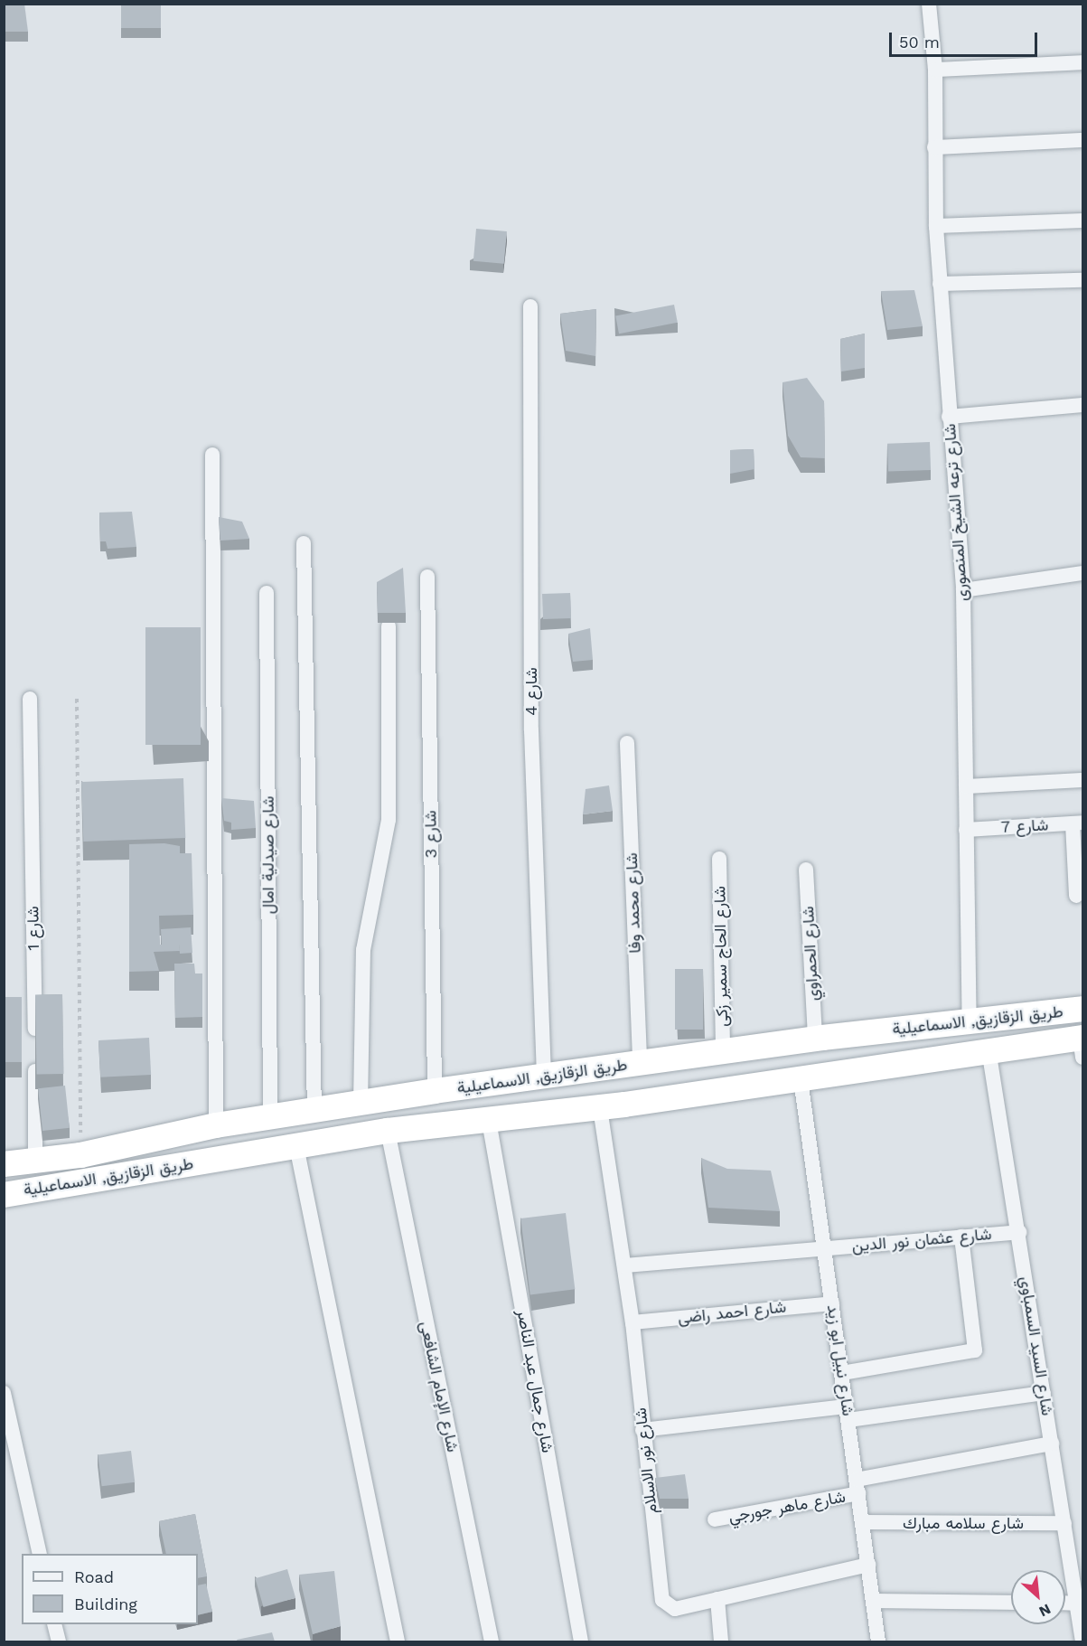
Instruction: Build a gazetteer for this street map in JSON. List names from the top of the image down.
{
  "streets": {
    "highway": ["طريق الزقازيق, الاسماعيلية"],
    "street": [
      "شارع ترعه الشيخ المنصورى",
      "شارع 4",
      "شارع 7",
      "شارع 3",
      "شارع صيدلية امال",
      "شارع محمد وفا",
      "شارع 1",
      "شارع الحمراوي",
      "شارع الحاج سمير زكى",
      "شارع عثمان نور الدين",
      "شارع احمد راضى",
      "شارع السيد السمباوي",
      "شارع نبيل ابو زيد",
      "شارع جمال عبد الناصر",
      "شارع الإمام الشافعى",
      "شارع نور الاسلام",
      "شارع ماهر جورجي",
      "شارع سلامه مبارك"
    ]
  },
  "crossings": [
    ["شارع ترعه الشيخ المنصورى", "شارع 7"],
    ["شارع ترعه الشيخ المنصورى", "طريق الزقازيق, الاسماعيلية"],
    ["شارع 4", "طريق الزقازيق, الاسماعيلية"],
    ["شارع 3", "طريق الزقازيق, الاسماعيلية"],
    ["شارع صيدلية امال", "طريق الزقازيق, الاسماعيلية"],
    ["شارع محمد وفا", "طريق الزقازيق, الاسماعيلية"],
    ["شارع 1", "طريق الزقازيق, الاسماعيلية"],
    ["شارع الحمراوي", "طريق الزقازيق, الاسماعيلية"],
    ["شارع الحاج سمير زكى", "طريق الزقازيق, الاسماعيلية"],
    ["طريق الزقازيق, الاسماعيلية", "شارع السيد السمباوي"],
    ["طريق الزقازيق, الاسماعيلية", "شارع نبيل ابو زيد"],
    ["طريق الزقازيق, الاسماعيلية", "شارع جمال عبد الناصر"],
    ["طريق الزقازيق, الاسماعيلية", "شارع الإمام الشافعى"],
    ["طريق الزقازيق, الاسماعيلية", "شارع نور الاسلام"],
    ["شارع عثمان نور الدين", "شارع السيد السمباوي"],
    ["شارع عثمان نور الدين", "شارع نبيل ابو زيد"],
    ["شارع عثمان نور الدين", "شارع نور الاسلام"],
    ["شارع احمد راضى", "شارع نبيل ابو زيد"],
    ["شارع احمد راضى", "شارع نور الاسلام"],
    ["شارع السيد السمباوي", "شارع ماهر جورجي"],
    ["شارع السيد السمباوي", "شارع سلامه مبارك"],
    ["شارع نبيل ابو زيد", "شارع نور الاسلام"],
    ["شارع نبيل ابو زيد", "شارع ماهر جورجي"],
    ["شارع نبيل ابو زيد", "شارع سلامه مبارك"]
  ],
  "legend": ["Road", "Building"],
  "scale_bar": "50 m",
  "north": "bottom right"
}
